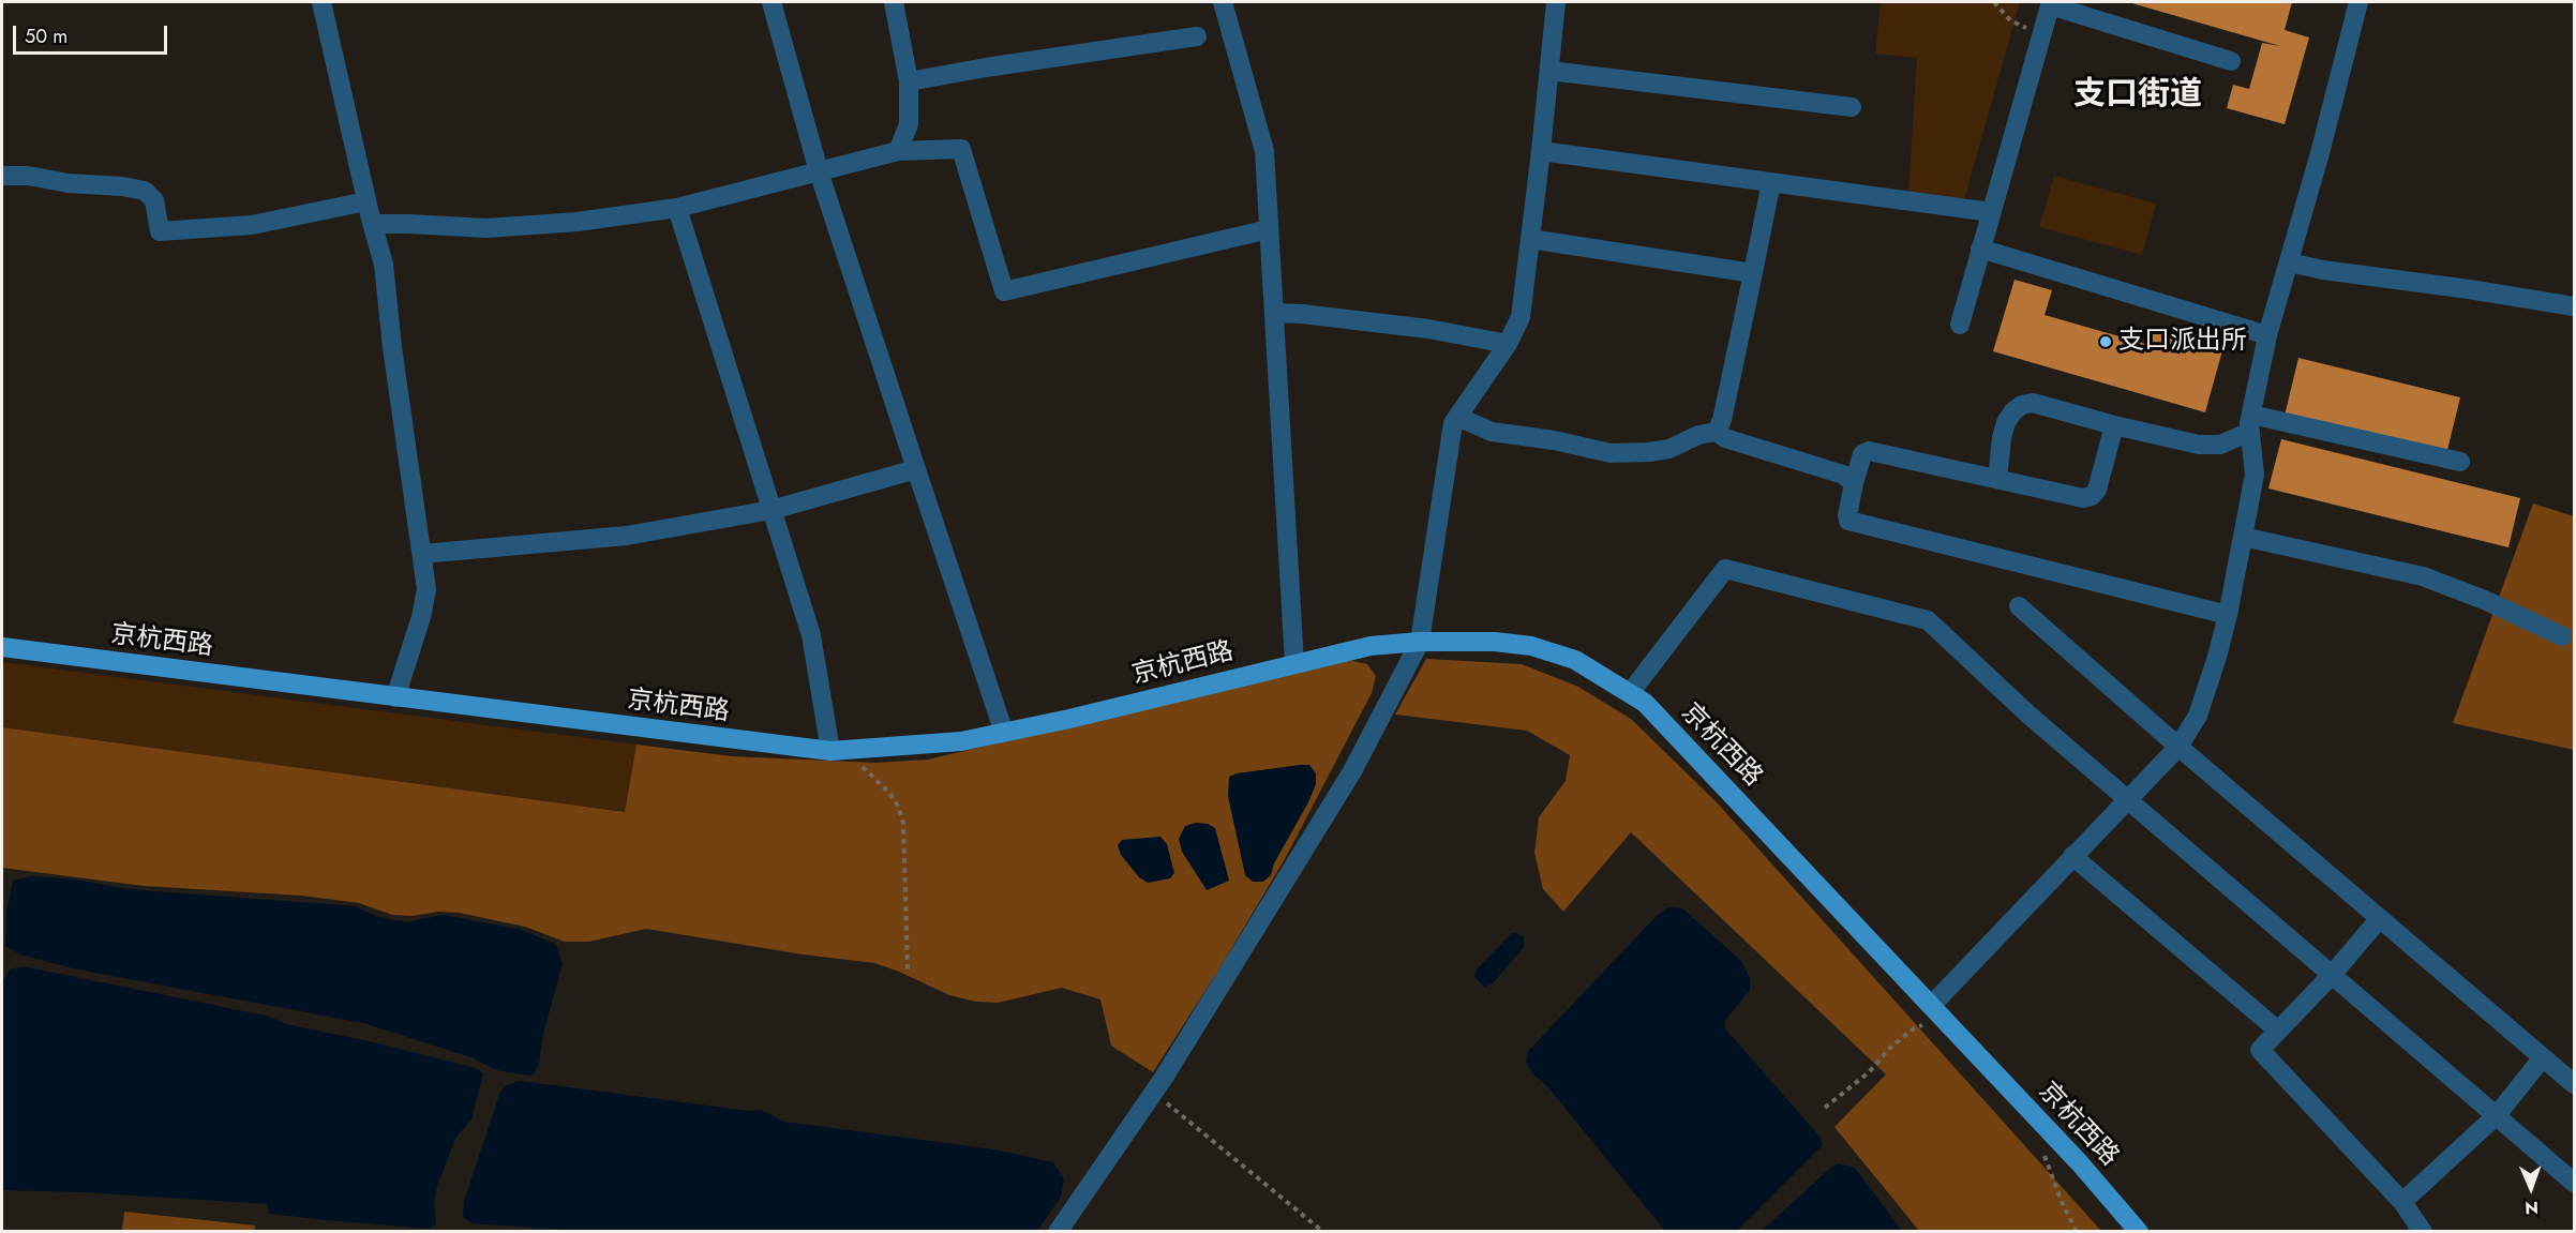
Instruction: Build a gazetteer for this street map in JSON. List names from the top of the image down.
{
  "streets": {
    "main road": ["京杭西路"]
  },
  "districts": ["支口街道"],
  "places": ["支口派出所"],
  "scale_bar": "50 m",
  "north": "bottom"
}
